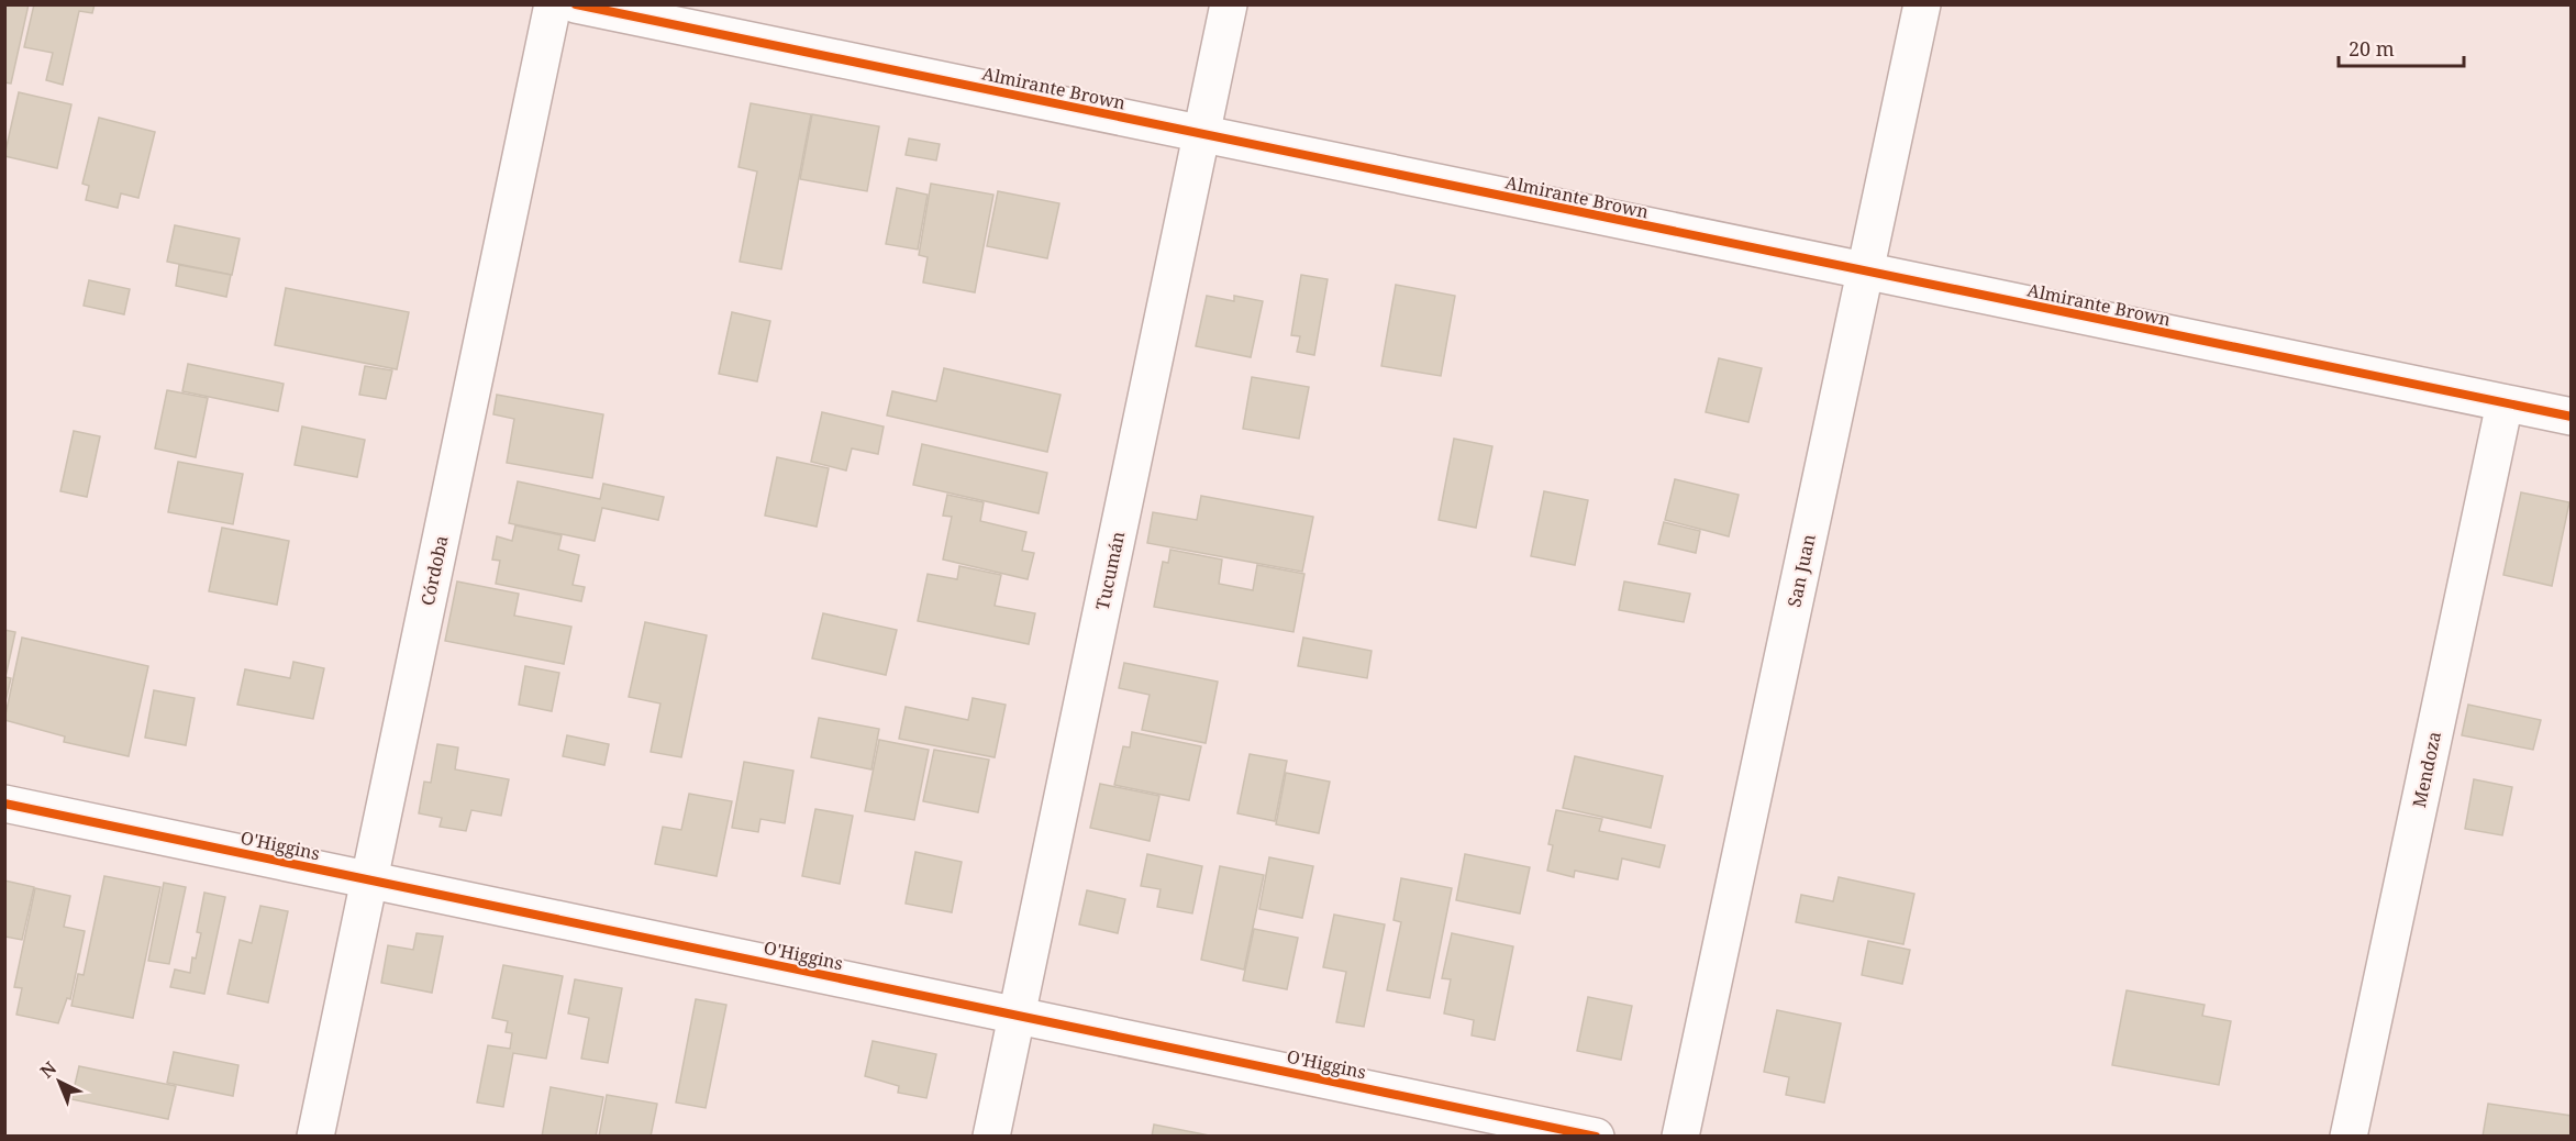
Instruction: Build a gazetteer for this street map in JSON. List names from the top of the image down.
{
  "streets": {
    "street": [
      "Almirante Brown",
      "Córdoba",
      "Tucumán",
      "San Juan",
      "Mendoza",
      "O'Higgins"
    ]
  },
  "crossings": [
    ["Almirante Brown", "Tucumán"],
    ["Almirante Brown", "San Juan"],
    ["Almirante Brown", "Mendoza"],
    ["Córdoba", "O'Higgins"],
    ["Tucumán", "O'Higgins"]
  ],
  "scale_bar": "20 m",
  "north": "top left"
}
